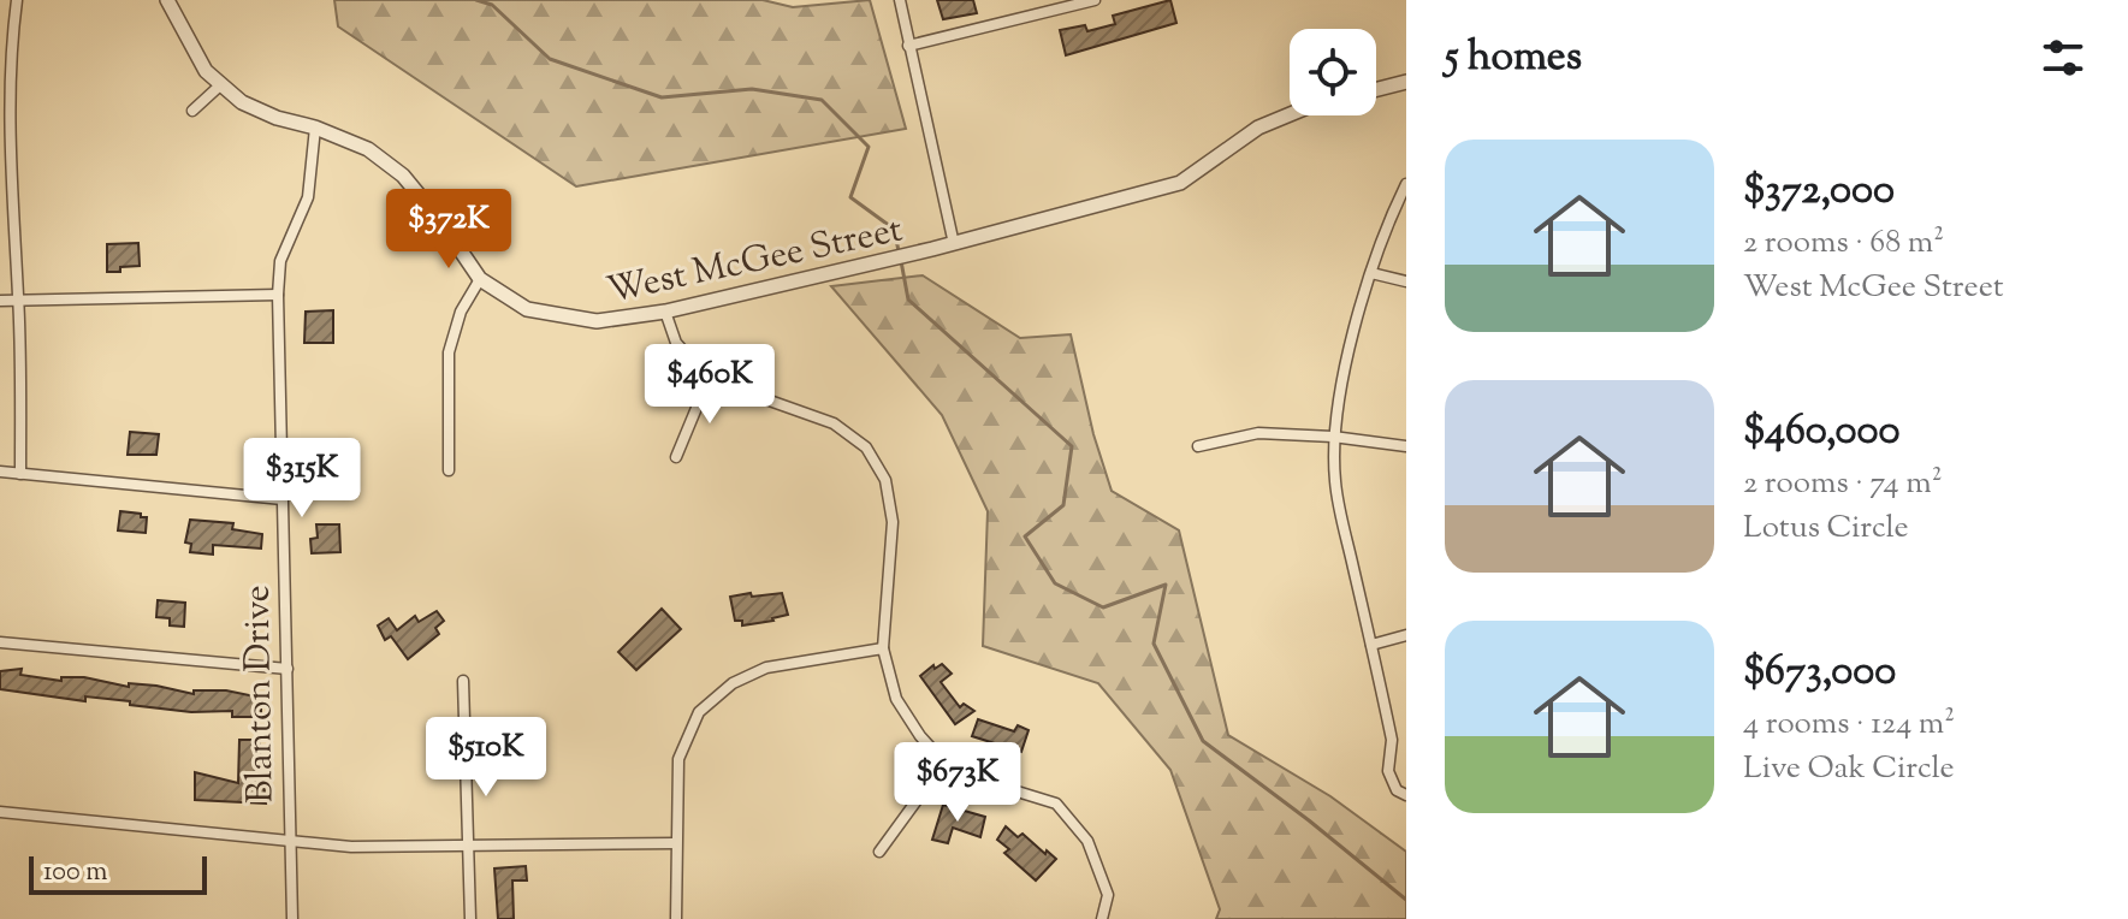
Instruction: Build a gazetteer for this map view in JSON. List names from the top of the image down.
{
  "streets": {
    "street": ["West McGee Street", "Blanton Drive"]
  },
  "crossings": [
    ["West McGee Street", "Blanton Drive"]
  ],
  "scale_bar": "100 m",
  "page": {
    "heading": "5 homes",
    "list": [
      {
        "name": "$372,000",
        "note": "2 rooms · 68 m² · West McGee Street"
      },
      {
        "name": "$460,000",
        "note": "2 rooms · 74 m² · Lotus Circle"
      },
      {
        "name": "$673,000",
        "note": "4 rooms · 124 m² · Live Oak Circle"
      }
    ],
    "price": [
      "$372K",
      "$460K",
      "$315K",
      "$510K",
      "$673K"
    ],
    "scale": "100 m"
  }
}
